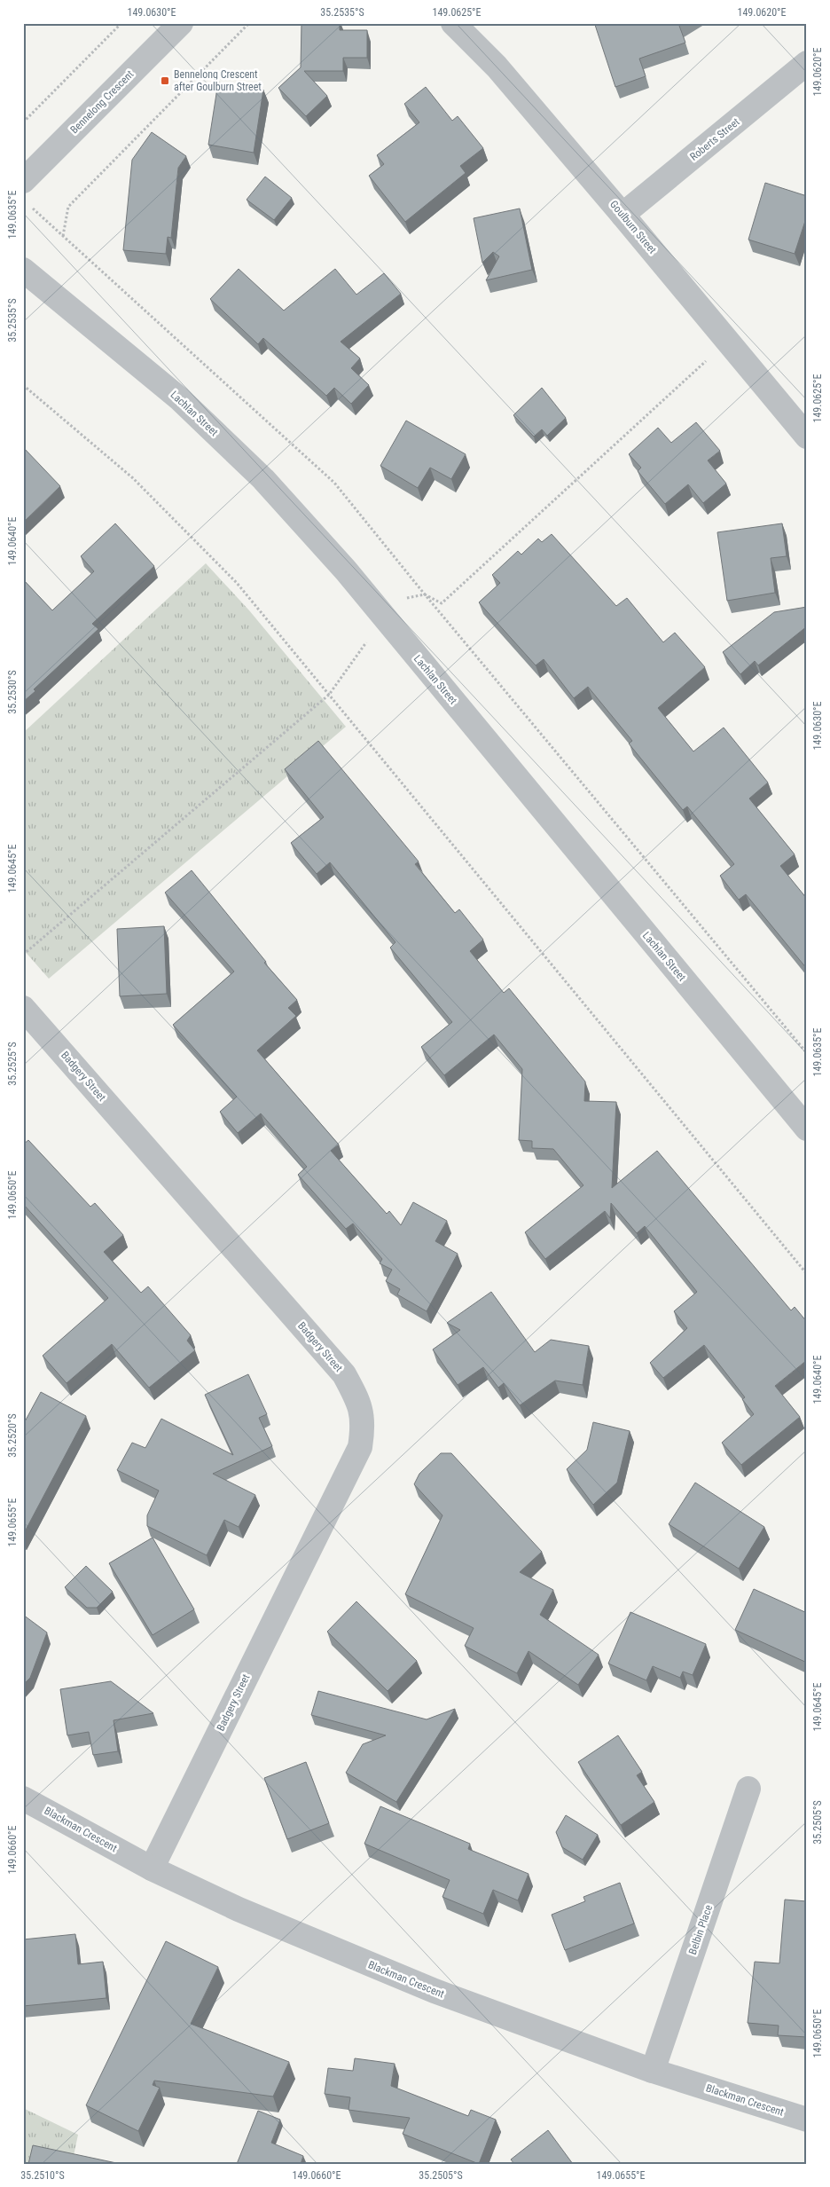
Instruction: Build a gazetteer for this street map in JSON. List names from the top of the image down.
{
  "streets": {
    "street": [
      "Bennelong Crescent",
      "Roberts Street",
      "Goulburn Street",
      "Lachlan Street",
      "Badgery Street",
      "Blackman Crescent",
      "Belbin Place"
    ]
  },
  "crossings": [
    ["Roberts Street", "Goulburn Street"],
    ["Badgery Street", "Blackman Crescent"],
    ["Blackman Crescent", "Belbin Place"]
  ],
  "places": {
    "transit": ["Bennelong Crescent after Goulburn Street"]
  },
  "coordinates": [
    "149.0630°E",
    "35.2535°S",
    "149.0625°E",
    "149.0620°E",
    "149.0635°E",
    "149.0640°E",
    "35.2530°S",
    "149.0645°E",
    "35.2525°S",
    "149.0650°E",
    "35.2520°S",
    "149.0655°E",
    "35.2505°S",
    "149.0660°E",
    "35.2510°S"
  ]
}
